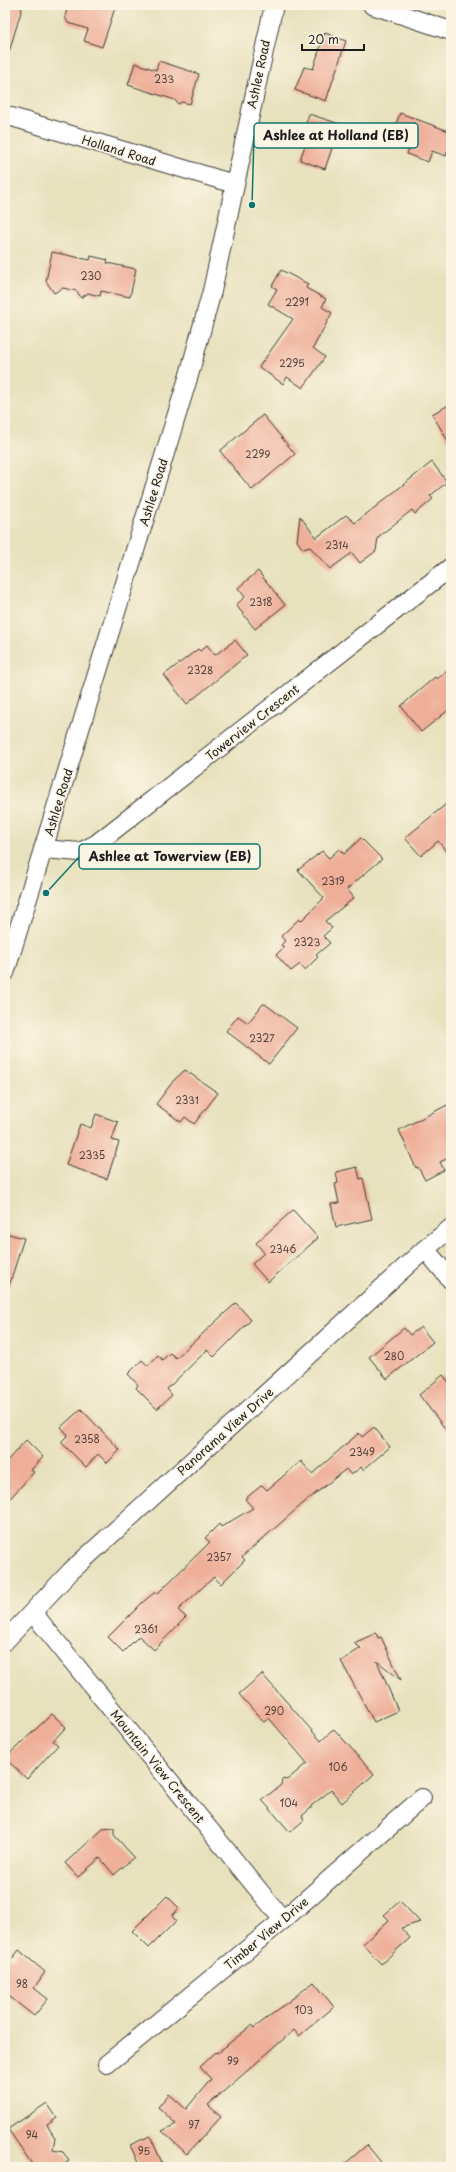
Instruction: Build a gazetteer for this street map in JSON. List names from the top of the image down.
{
  "streets": {
    "street": [
      "Ashlee Road",
      "Holland Road",
      "Towerview Crescent",
      "Panorama View Drive",
      "Mountain View Crescent",
      "Timber View Drive"
    ]
  },
  "crossings": [
    ["Ashlee Road", "Holland Road"],
    ["Ashlee Road", "Towerview Crescent"],
    ["Panorama View Drive", "Mountain View Crescent"],
    ["Mountain View Crescent", "Timber View Drive"]
  ],
  "places": ["Ashlee at Holland (EB)", "Ashlee at Towerview (EB)"],
  "house_numbers": [
    "233",
    "230",
    "2291",
    "2295",
    "2299",
    "2314",
    "2318",
    "2328",
    "2319",
    "2323",
    "2327",
    "2331",
    "2335",
    "2346",
    "280",
    "2358",
    "2349",
    "2357",
    "2361",
    "290",
    "106",
    "104",
    "98",
    "103",
    "99",
    "97",
    "94",
    "95"
  ],
  "scale_bar": "20 m"
}
